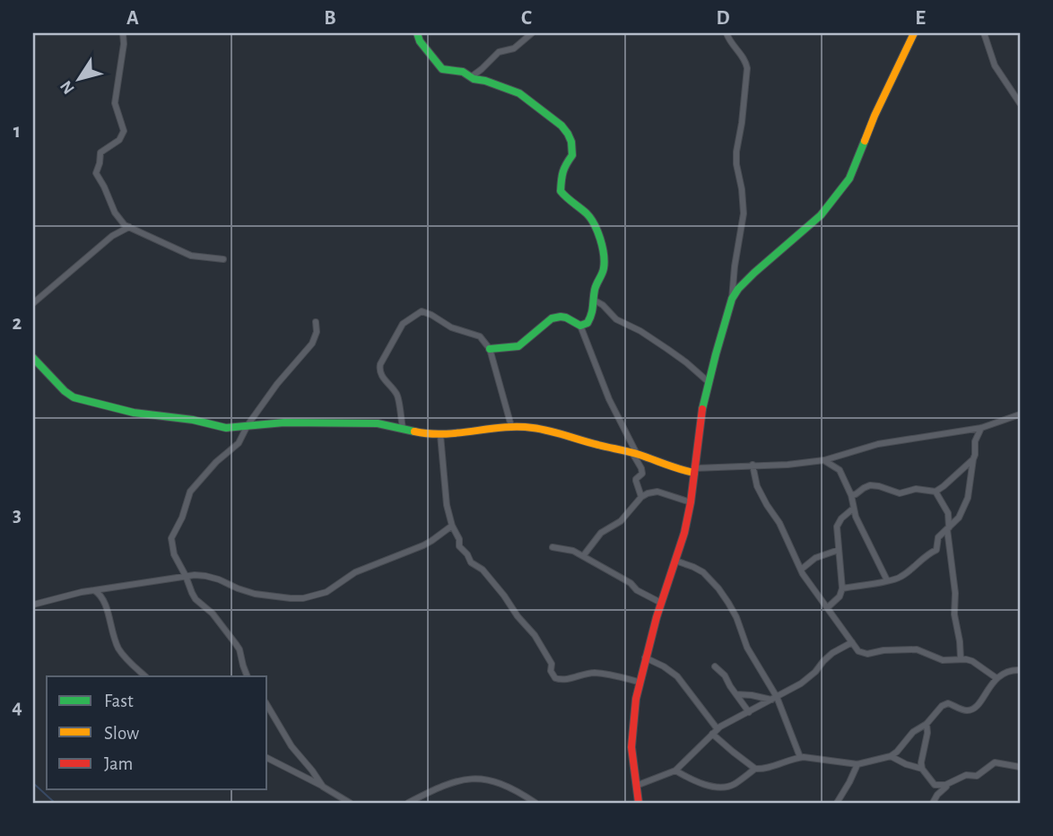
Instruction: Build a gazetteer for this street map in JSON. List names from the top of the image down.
{
  "legend": ["Fast", "Slow", "Jam"],
  "north": "bottom left",
  "grid": {
    "columns": [
      "A",
      "B",
      "C",
      "D",
      "E"
    ],
    "rows": [
      "1",
      "2",
      "3",
      "4"
    ]
  }
}
